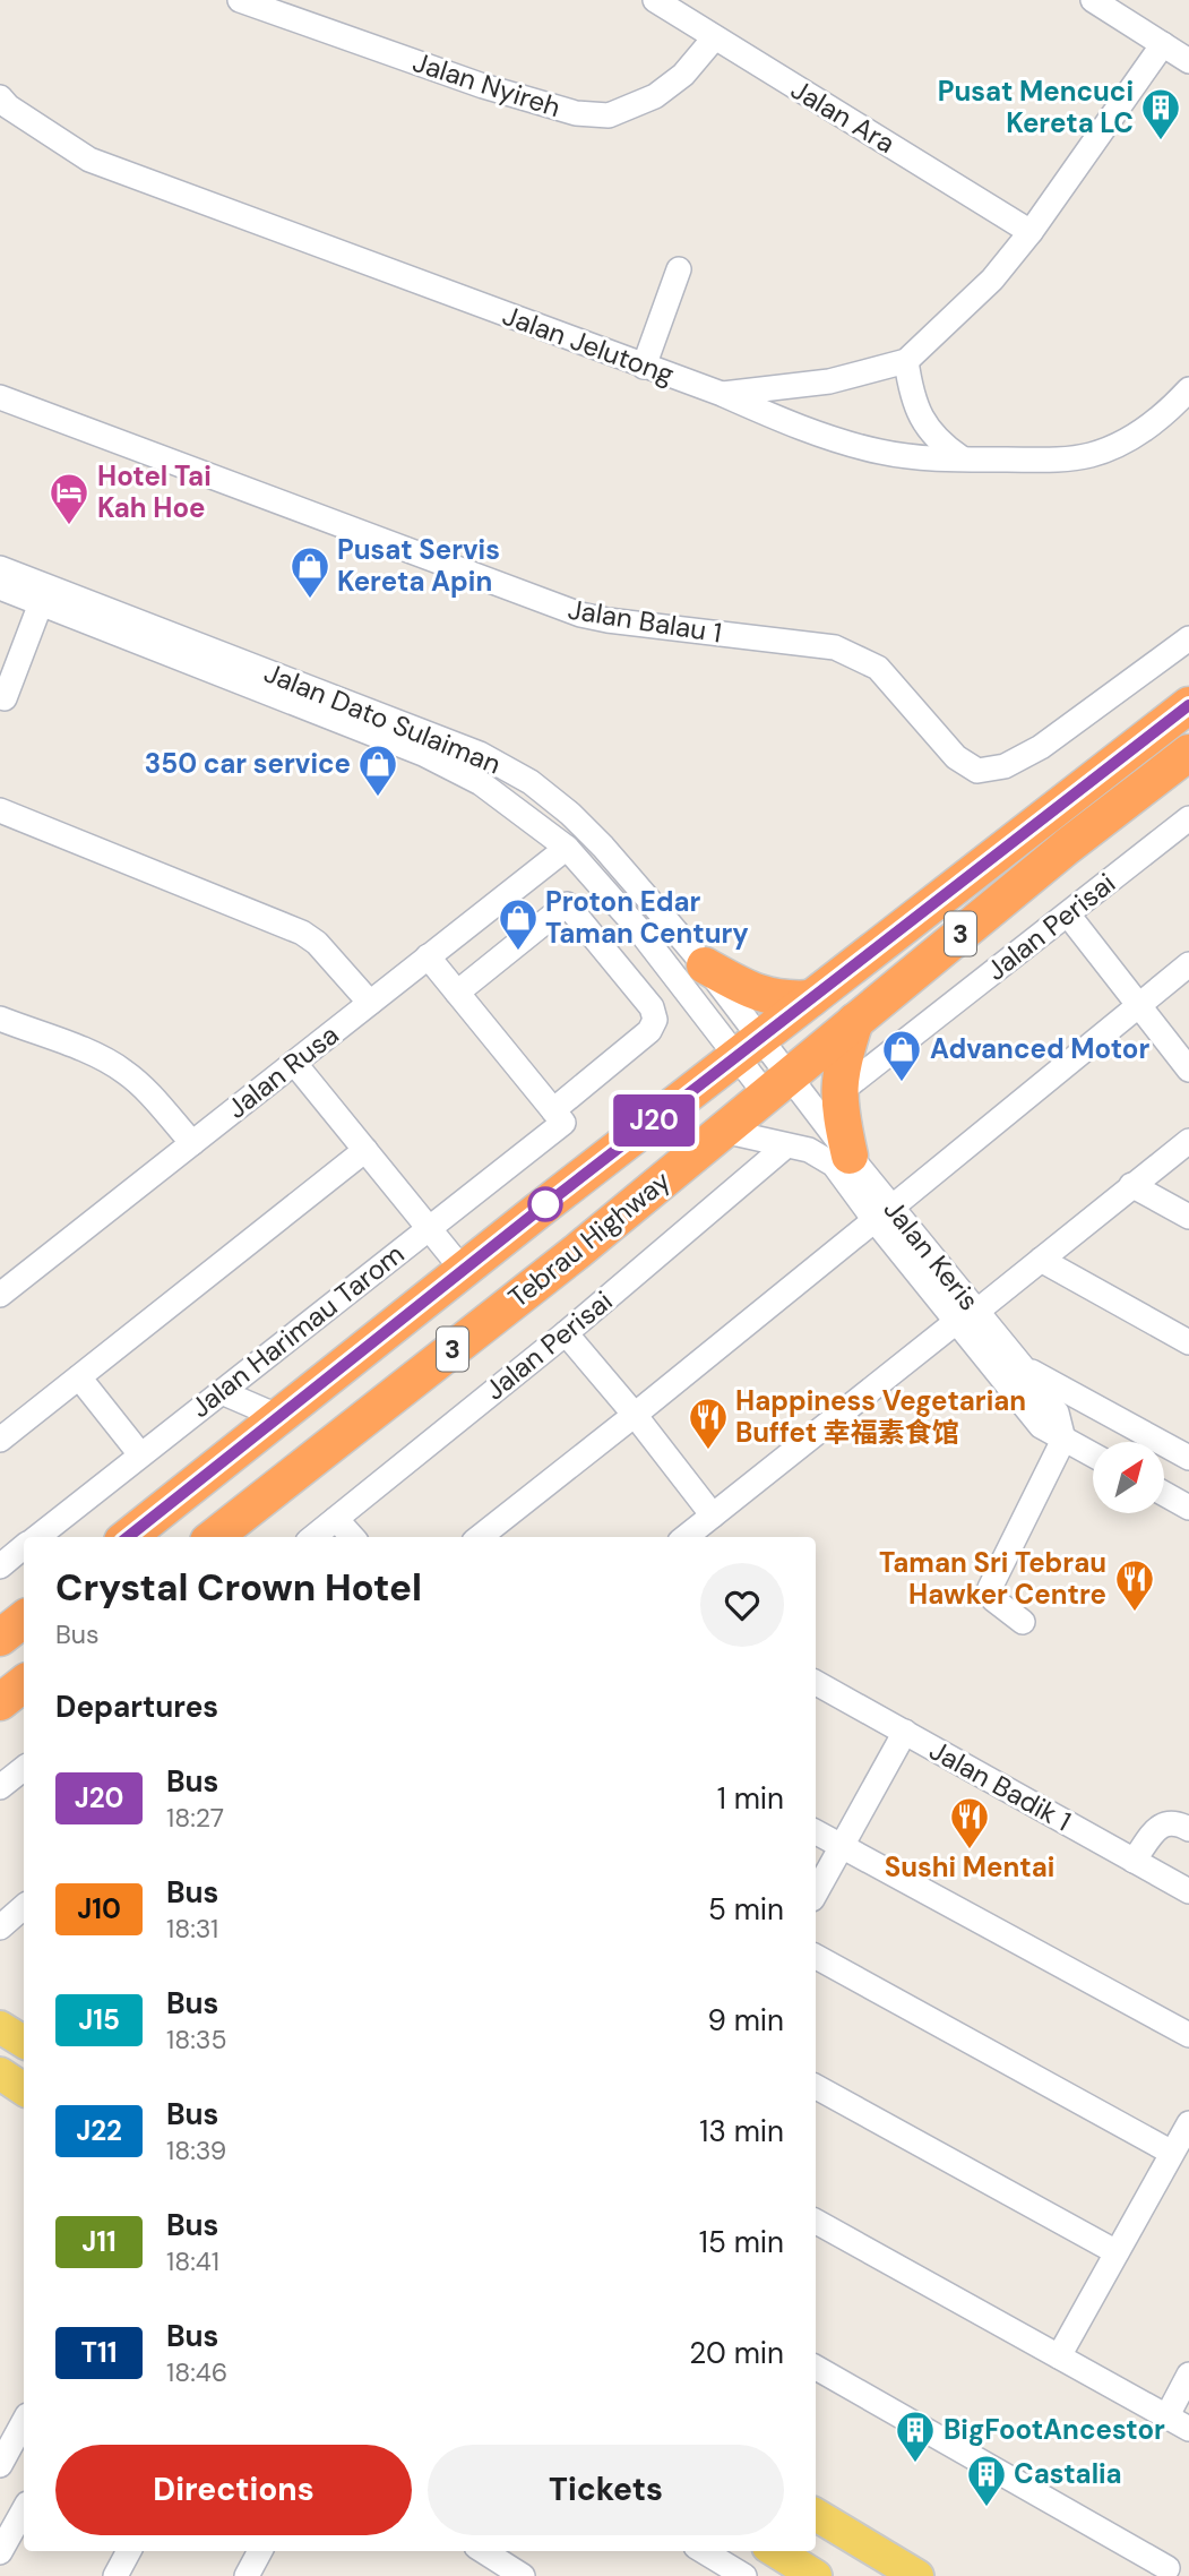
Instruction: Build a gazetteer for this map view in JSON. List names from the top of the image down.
{
  "streets": {
    "highway": ["3", "Tebrau Highway"],
    "street": [
      "Jalan Nyireh",
      "Jalan Ara",
      "Jalan Jelutong",
      "Jalan Balau 1",
      "Jalan Dato Sulaiman",
      "Jalan Perisai",
      "Jalan Rusa",
      "Jalan Keris",
      "Jalan Harimau Tarom",
      "Jalan Badik 1"
    ]
  },
  "crossings": [
    ["Jalan Nyireh", "Jalan Ara"],
    ["Jalan Dato Sulaiman", "Jalan Rusa"],
    ["Jalan Dato Sulaiman", "Tebrau Highway"],
    ["Jalan Dato Sulaiman", "Jalan Keris"],
    ["Jalan Perisai", "Jalan Keris"],
    ["Tebrau Highway", "Jalan Keris"]
  ],
  "places": {
    "building": ["Pusat Mencuci Kereta LC", "BigFootAncestor", "Castalia"],
    "hotel": ["Hotel Tai Kah Hoe"],
    "shop": [
      "Pusat Servis Kereta Apin",
      "350 car service",
      "Proton Edar Taman Century",
      "Advanced Motor"
    ],
    "restaurant": ["Happiness Vegetarian Buffet 幸福素食馆", "Taman Sri Tebrau Hawker Centre", "Sushi Mentai"]
  },
  "lines": ["bus line J20"],
  "north": "top right",
  "page": {
    "on_map": "J20",
    "heading": [
      ["Crystal Crown Hotel", "Bus"],
      "Departures"
    ],
    "list": [
      {
        "mark": "J20",
        "name": "Bus",
        "note": "18:27",
        "value": "1 min"
      },
      {
        "mark": "J10",
        "name": "Bus",
        "note": "18:31",
        "value": "5 min"
      },
      {
        "mark": "J15",
        "name": "Bus",
        "note": "18:35",
        "value": "9 min"
      },
      {
        "mark": "J22",
        "name": "Bus",
        "note": "18:39",
        "value": "13 min"
      },
      {
        "mark": "J11",
        "name": "Bus",
        "note": "18:41",
        "value": "15 min"
      },
      {
        "mark": "T11",
        "name": "Bus",
        "note": "18:46",
        "value": "20 min"
      }
    ],
    "buttons": ["Directions", "Tickets"]
  }
}
